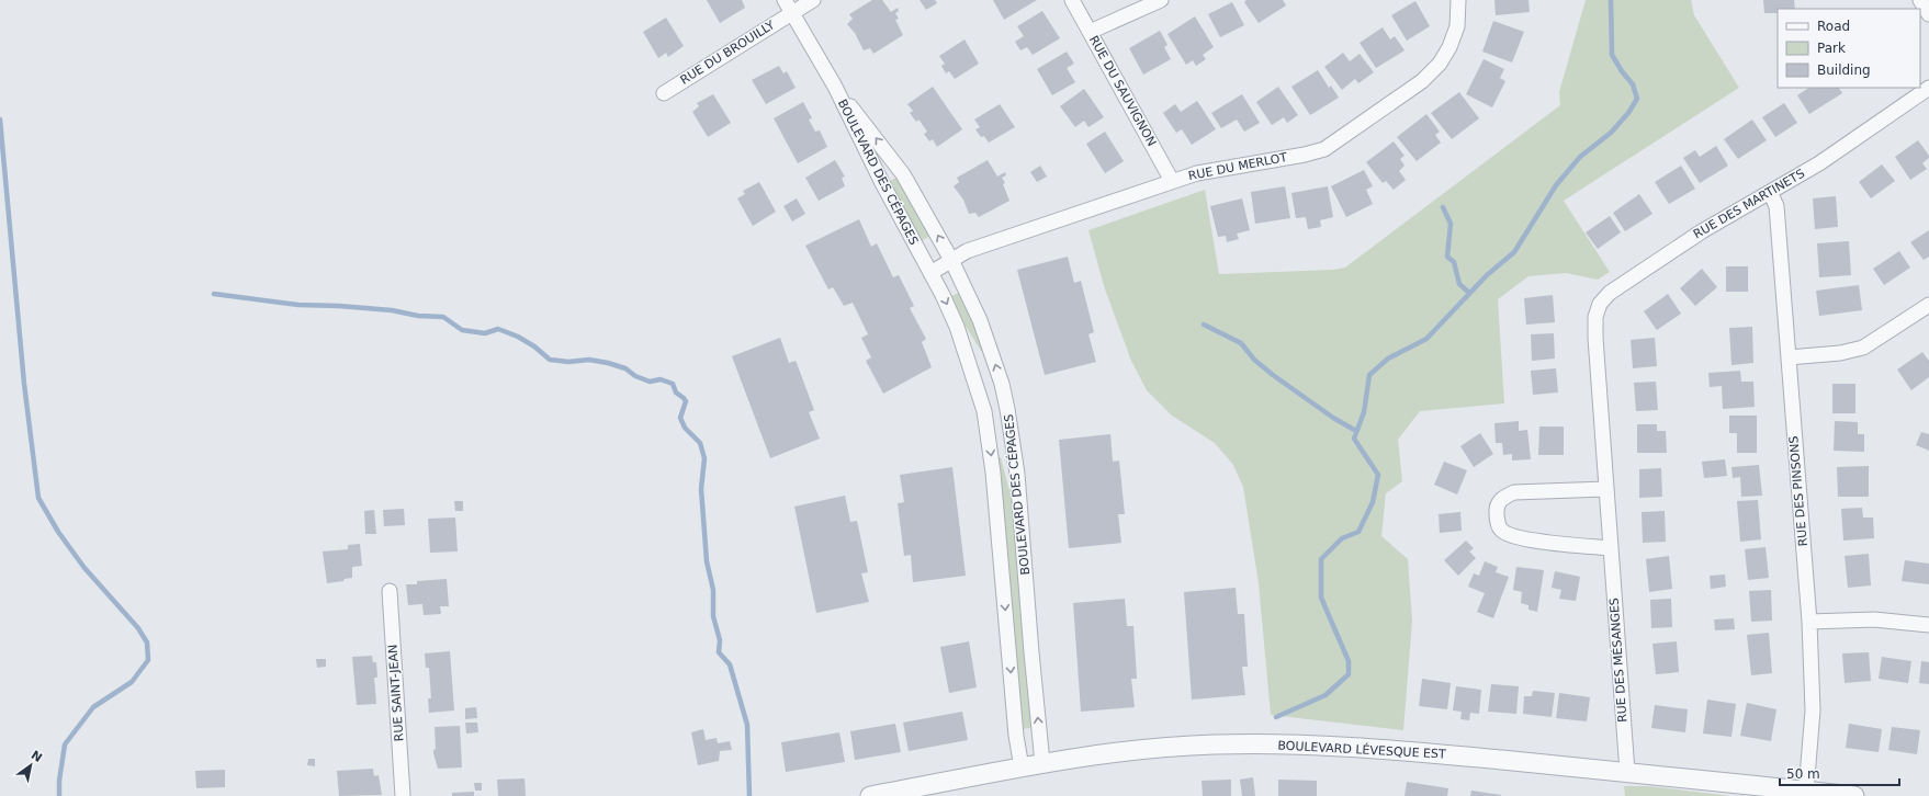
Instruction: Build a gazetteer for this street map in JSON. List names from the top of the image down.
{
  "streets": {
    "street": [
      "RUE DU BROUILLY",
      "RUE DU SAUVIGNON",
      "RUE DU MERLOT",
      "BOULEVARD DES CÉPAGES",
      "RUE DES MARTINETS",
      "RUE DES PINSONS",
      "RUE DES MÉSANGES",
      "RUE SAINT-JEAN",
      "BOULEVARD LÉVESQUE EST"
    ]
  },
  "crossings": [
    ["RUE DU BROUILLY", "BOULEVARD DES CÉPAGES"],
    ["RUE DU SAUVIGNON", "RUE DU MERLOT"],
    ["RUE DU MERLOT", "BOULEVARD DES CÉPAGES"],
    ["BOULEVARD DES CÉPAGES", "BOULEVARD LÉVESQUE EST"],
    ["RUE DES MARTINETS", "RUE DES PINSONS"],
    ["RUE DES MARTINETS", "RUE DES MÉSANGES"],
    ["RUE DES PINSONS", "BOULEVARD LÉVESQUE EST"],
    ["RUE DES MÉSANGES", "BOULEVARD LÉVESQUE EST"]
  ],
  "legend": ["Road", "Park", "Building"],
  "scale_bar": "50 m",
  "north": "top right"
}
